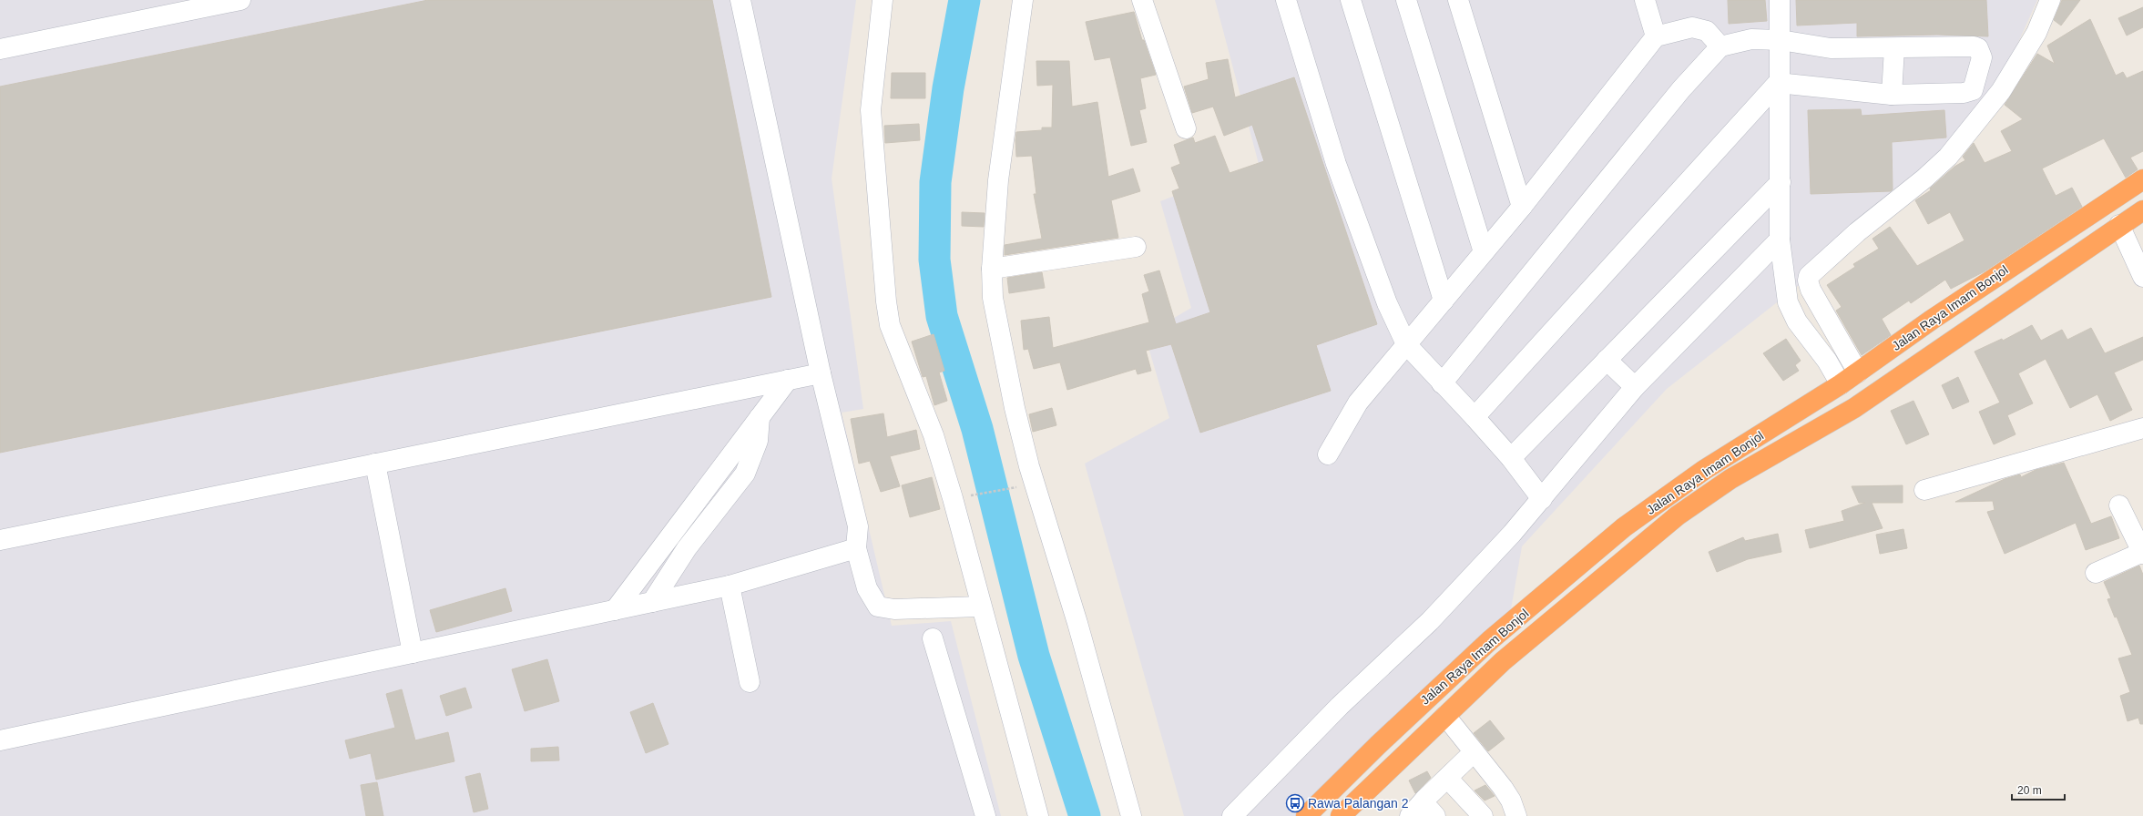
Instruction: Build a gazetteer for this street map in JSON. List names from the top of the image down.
{
  "streets": {
    "highway": ["Jalan Raya Imam Bonjol"]
  },
  "places": {
    "bus stop": ["Rawa Palangan 2"]
  },
  "scale_bar": "20 m"
}
